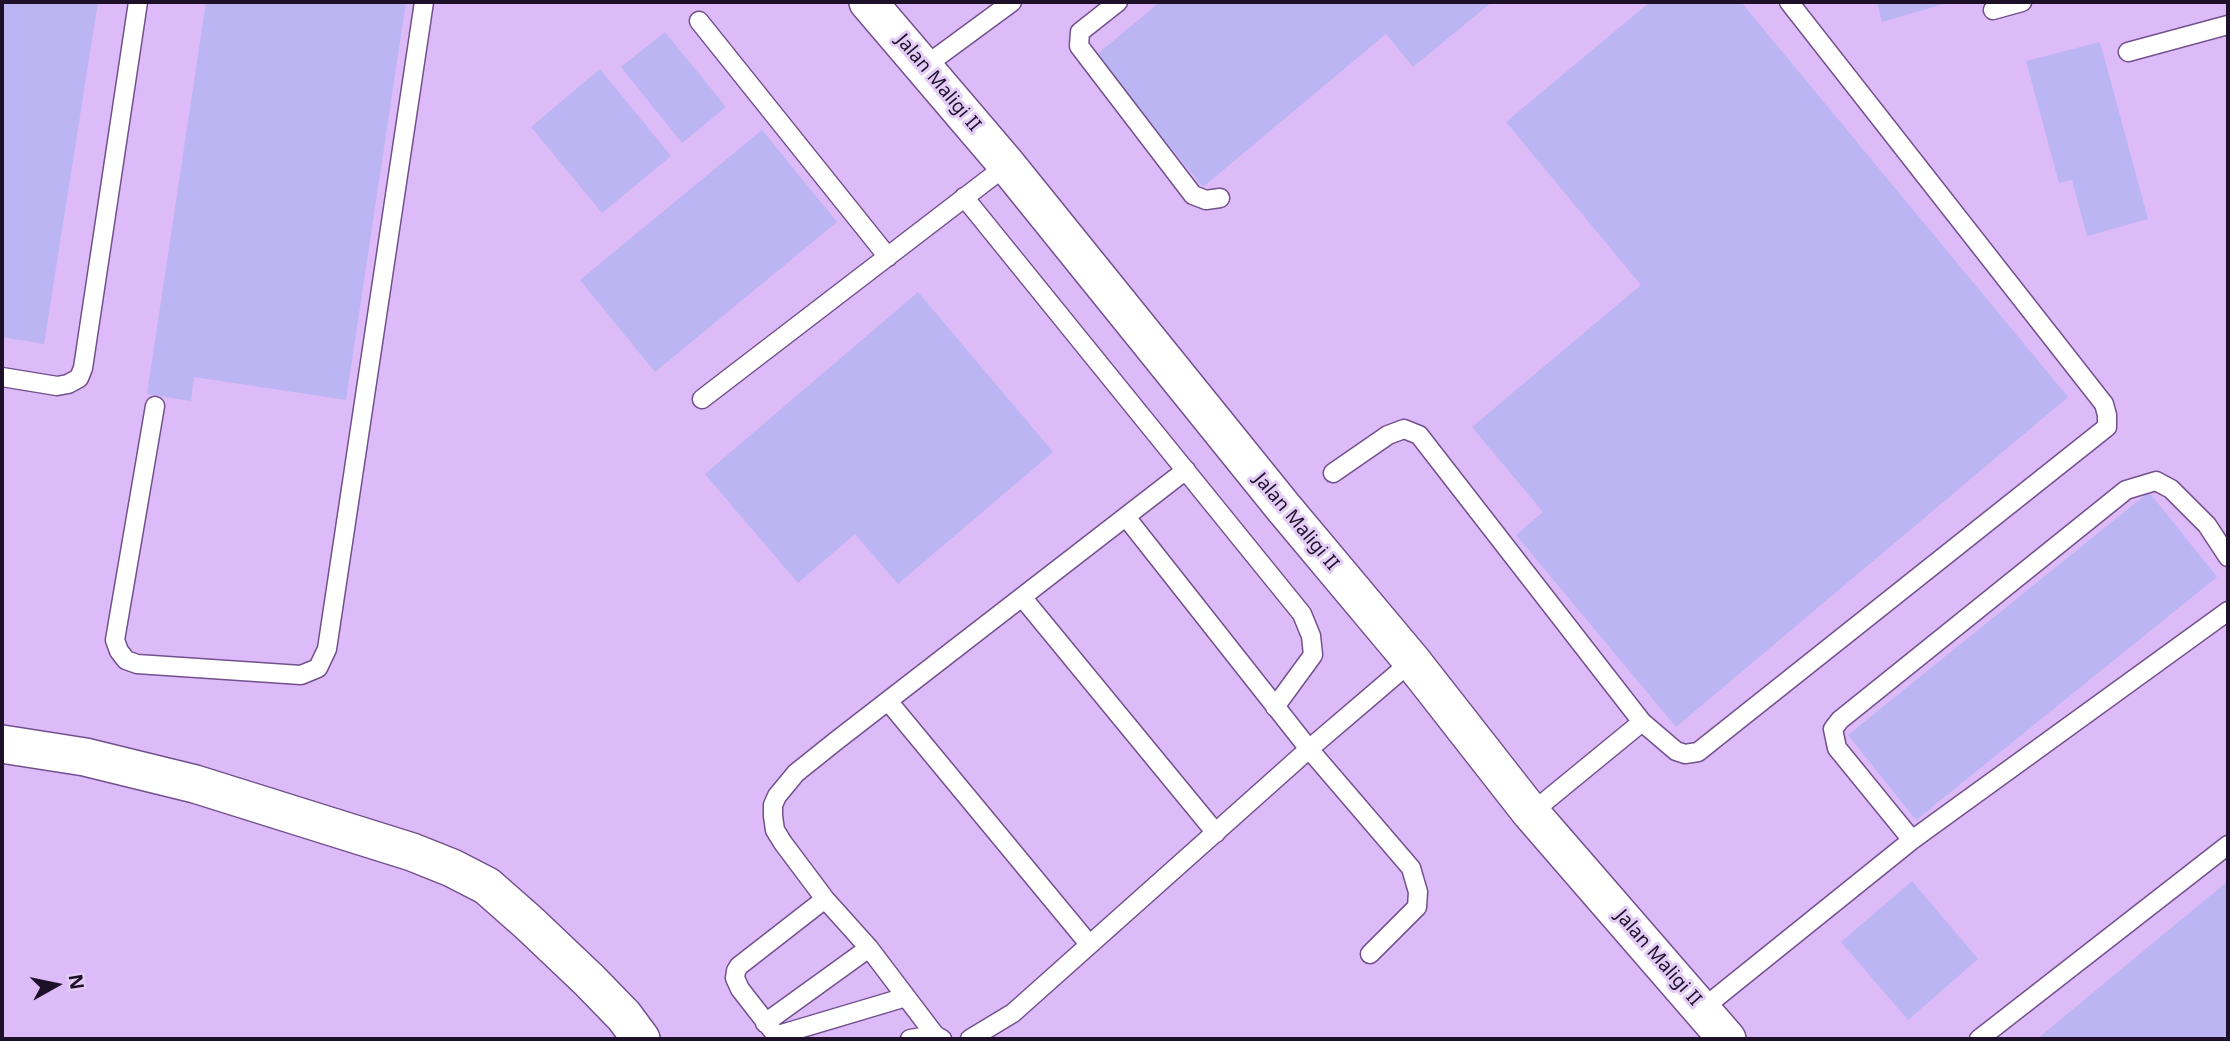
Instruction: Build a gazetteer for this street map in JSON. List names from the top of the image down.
{
  "streets": {
    "street": ["Jalan Maligi II"]
  },
  "north": "right"
}
